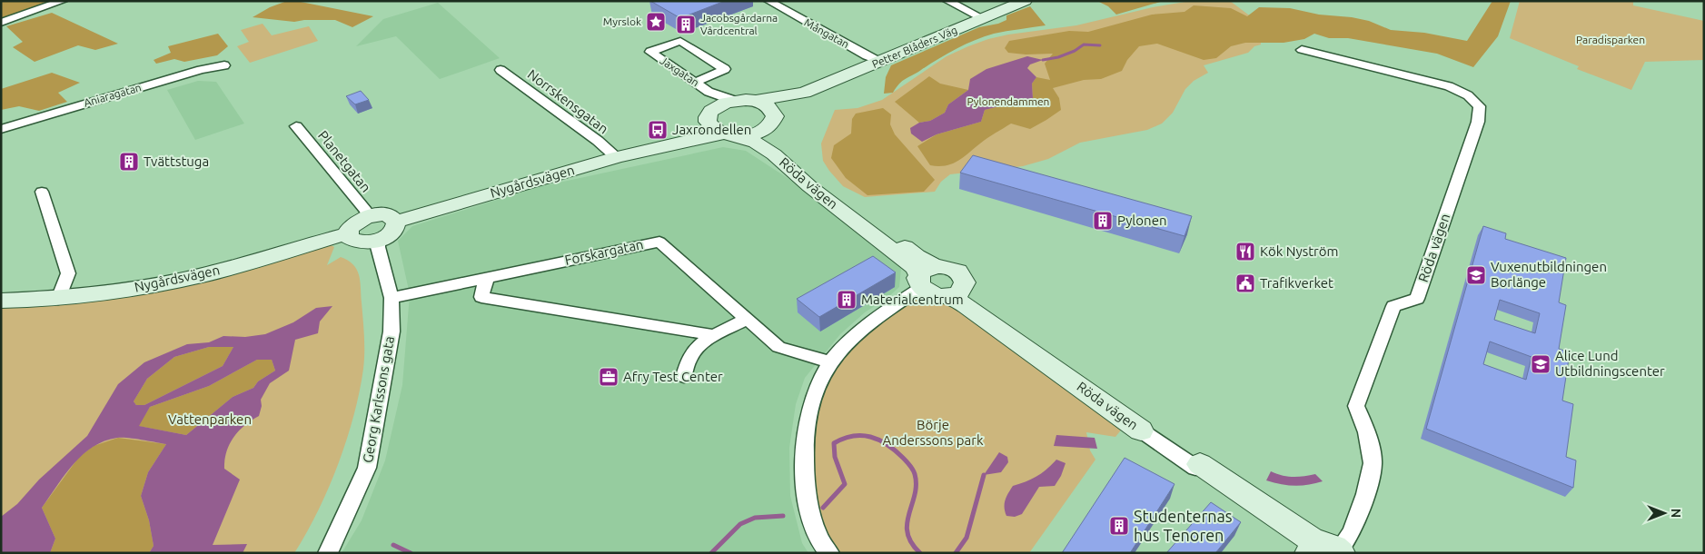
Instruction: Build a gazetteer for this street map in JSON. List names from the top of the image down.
{
  "streets": {
    "street": [
      "Mångatan",
      "Petter Blåders Väg",
      "Jaxgatan",
      "Aniaragatan",
      "Norrskensgatan",
      "Planetgatan",
      "Nygårdsvägen",
      "Röda vägen",
      "Forskargatan",
      "Georg Karlssons gata"
    ]
  },
  "crossings": [
    ["Mångatan", "Petter Blåders Väg"],
    ["Petter Blåders Väg", "Röda vägen"],
    ["Jaxgatan", "Nygårdsvägen"],
    ["Norrskensgatan", "Nygårdsvägen"],
    ["Nygårdsvägen", "Röda vägen"],
    ["Forskargatan", "Georg Karlssons gata"]
  ],
  "parks": [
    "Paradisparken",
    "Pylonendammen",
    "Vattenparken",
    "Börje Anderssons park"
  ],
  "places": {
    "place": ["Myrslok"],
    "building": [
      "Jacobsgårdarna Vårdcentral",
      "Tvättstuga",
      "Pylonen",
      "Materialcentrum",
      "Studenternas hus Tenoren"
    ],
    "bus stop": ["Jaxrondellen"],
    "restaurant": ["Kök Nyström"],
    "school or university": ["Vuxenutbildningen Borlänge", "Alice Lund Utbildningscenter"],
    "public building": ["Trafikverket"],
    "office": ["Afry Test Center"]
  },
  "north": "right"
}
